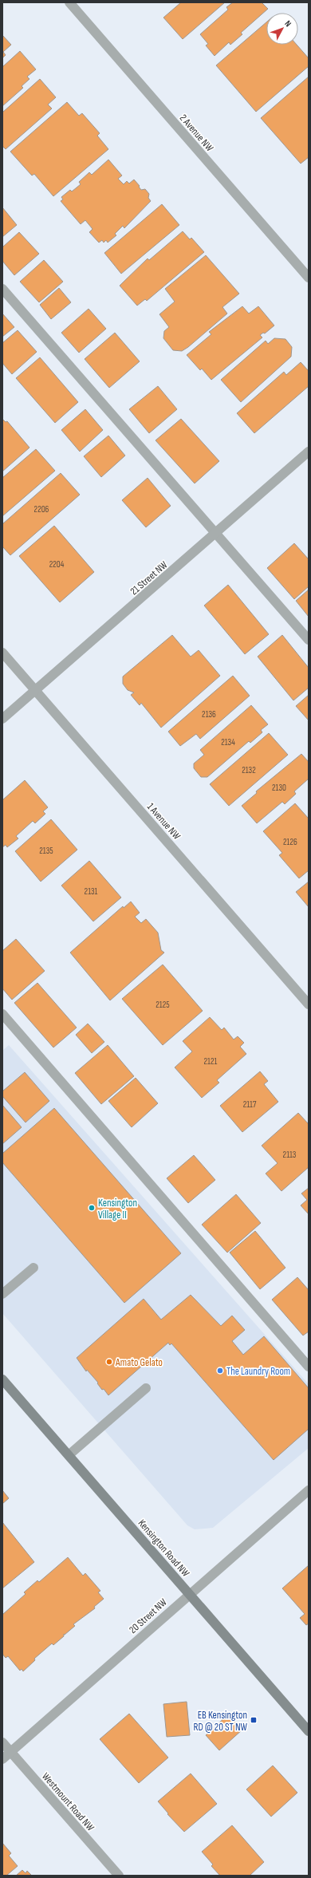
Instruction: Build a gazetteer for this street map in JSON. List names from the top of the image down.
{
  "streets": {
    "street": [
      "2 Avenue NW",
      "21 Street NW",
      "1 Avenue NW",
      "Kensington Road NW",
      "20 Street NW",
      "Westmount Road NW"
    ]
  },
  "crossings": [
    ["21 Street NW", "1 Avenue NW"],
    ["Kensington Road NW", "20 Street NW"],
    ["20 Street NW", "Westmount Road NW"]
  ],
  "places": {
    "other": ["Kensington Village II", "Amato Gelato", "The Laundry Room"],
    "transit": ["EB Kensington RD @ 20 ST NW"]
  },
  "house_numbers": [
    "2206",
    "2204",
    "2136",
    "2134",
    "2132",
    "2130",
    "2126",
    "2135",
    "2131",
    "2125",
    "2121",
    "2117",
    "2113"
  ],
  "north": "top right"
}
